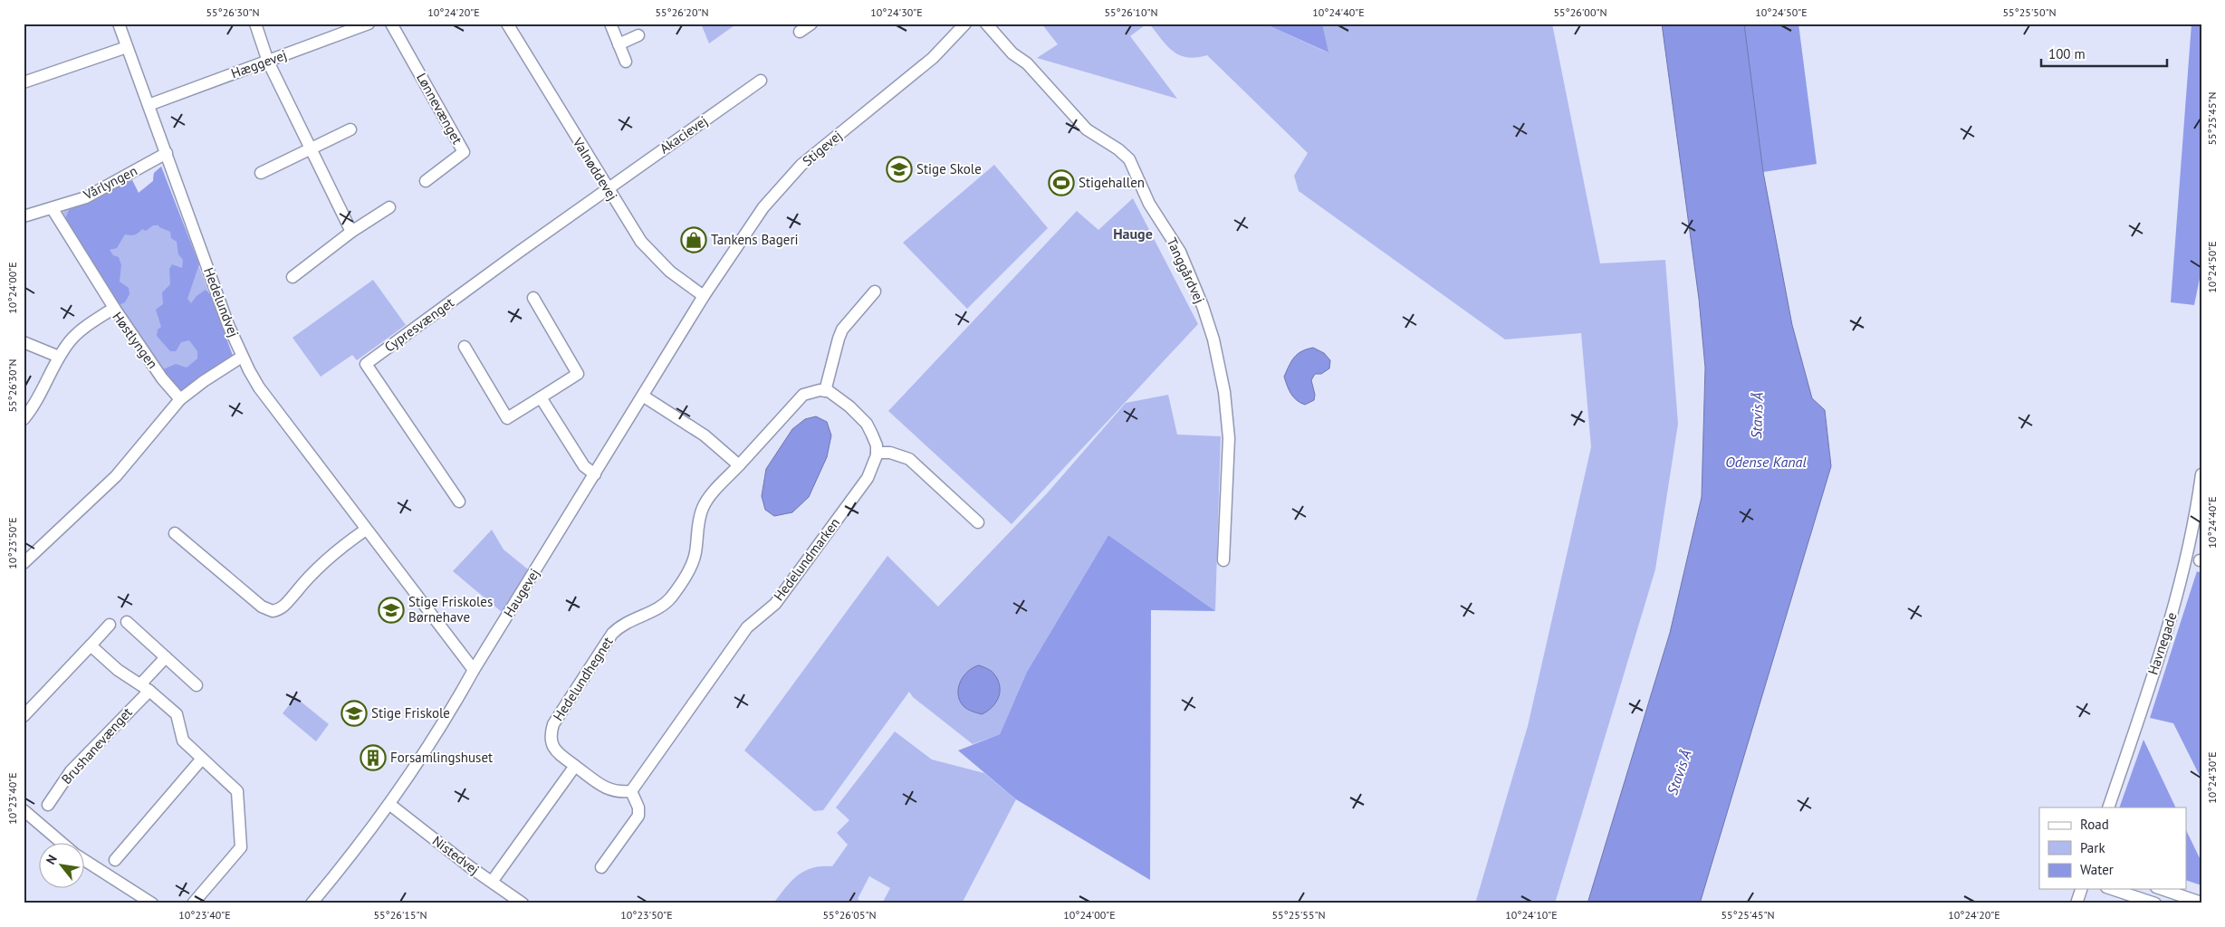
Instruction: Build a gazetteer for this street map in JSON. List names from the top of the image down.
{
  "streets": {
    "street": [
      "Hæggevej",
      "Lønnevænget",
      "Akacievej",
      "Stigevej",
      "Valnøddevej",
      "Vårlyngen",
      "Tanggårdvej",
      "Hedelundvej",
      "Cypresvænget",
      "Høstlyngen",
      "Hedelundmarken",
      "Haugevej",
      "Havnegade",
      "Hedelundhegnet",
      "Brushanevænget",
      "Nistedvej"
    ]
  },
  "crossings": [
    ["Hæggevej", "Hedelundvej"],
    ["Akacievej", "Valnøddevej"],
    ["Akacievej", "Cypresvænget"],
    ["Stigevej", "Valnøddevej"],
    ["Stigevej", "Haugevej"],
    ["Valnøddevej", "Cypresvænget"],
    ["Valnøddevej", "Haugevej"],
    ["Vårlyngen", "Hedelundvej"],
    ["Hedelundvej", "Haugevej"],
    ["Haugevej", "Nistedvej"]
  ],
  "districts": ["Hauge"],
  "water": ["Stavis Å", "Odense Kanal"],
  "places": {
    "school or university": ["Stige Skole", "Stige Friskoles Børnehave", "Stige Friskole"],
    "sports": ["Stigehallen"],
    "shop": ["Tankens Bageri"],
    "building": ["Forsamlingshuset"]
  },
  "legend": ["Road", "Park", "Water"],
  "scale_bar": "100 m",
  "north": "top left",
  "coordinates": [
    "55°26'30\"N",
    "10°24'20\"E",
    "55°26'20\"N",
    "10°24'30\"E",
    "55°26'10\"N",
    "10°24'40\"E",
    "55°26'00\"N",
    "10°24'50\"E",
    "55°25'50\"N",
    "55°25'45\"N",
    "10°24'00\"E",
    "10°23'50\"E",
    "10°23'40\"E",
    "55°26'15\"N",
    "55°26'05\"N",
    "55°25'55\"N",
    "10°24'10\"E"
  ]
}
